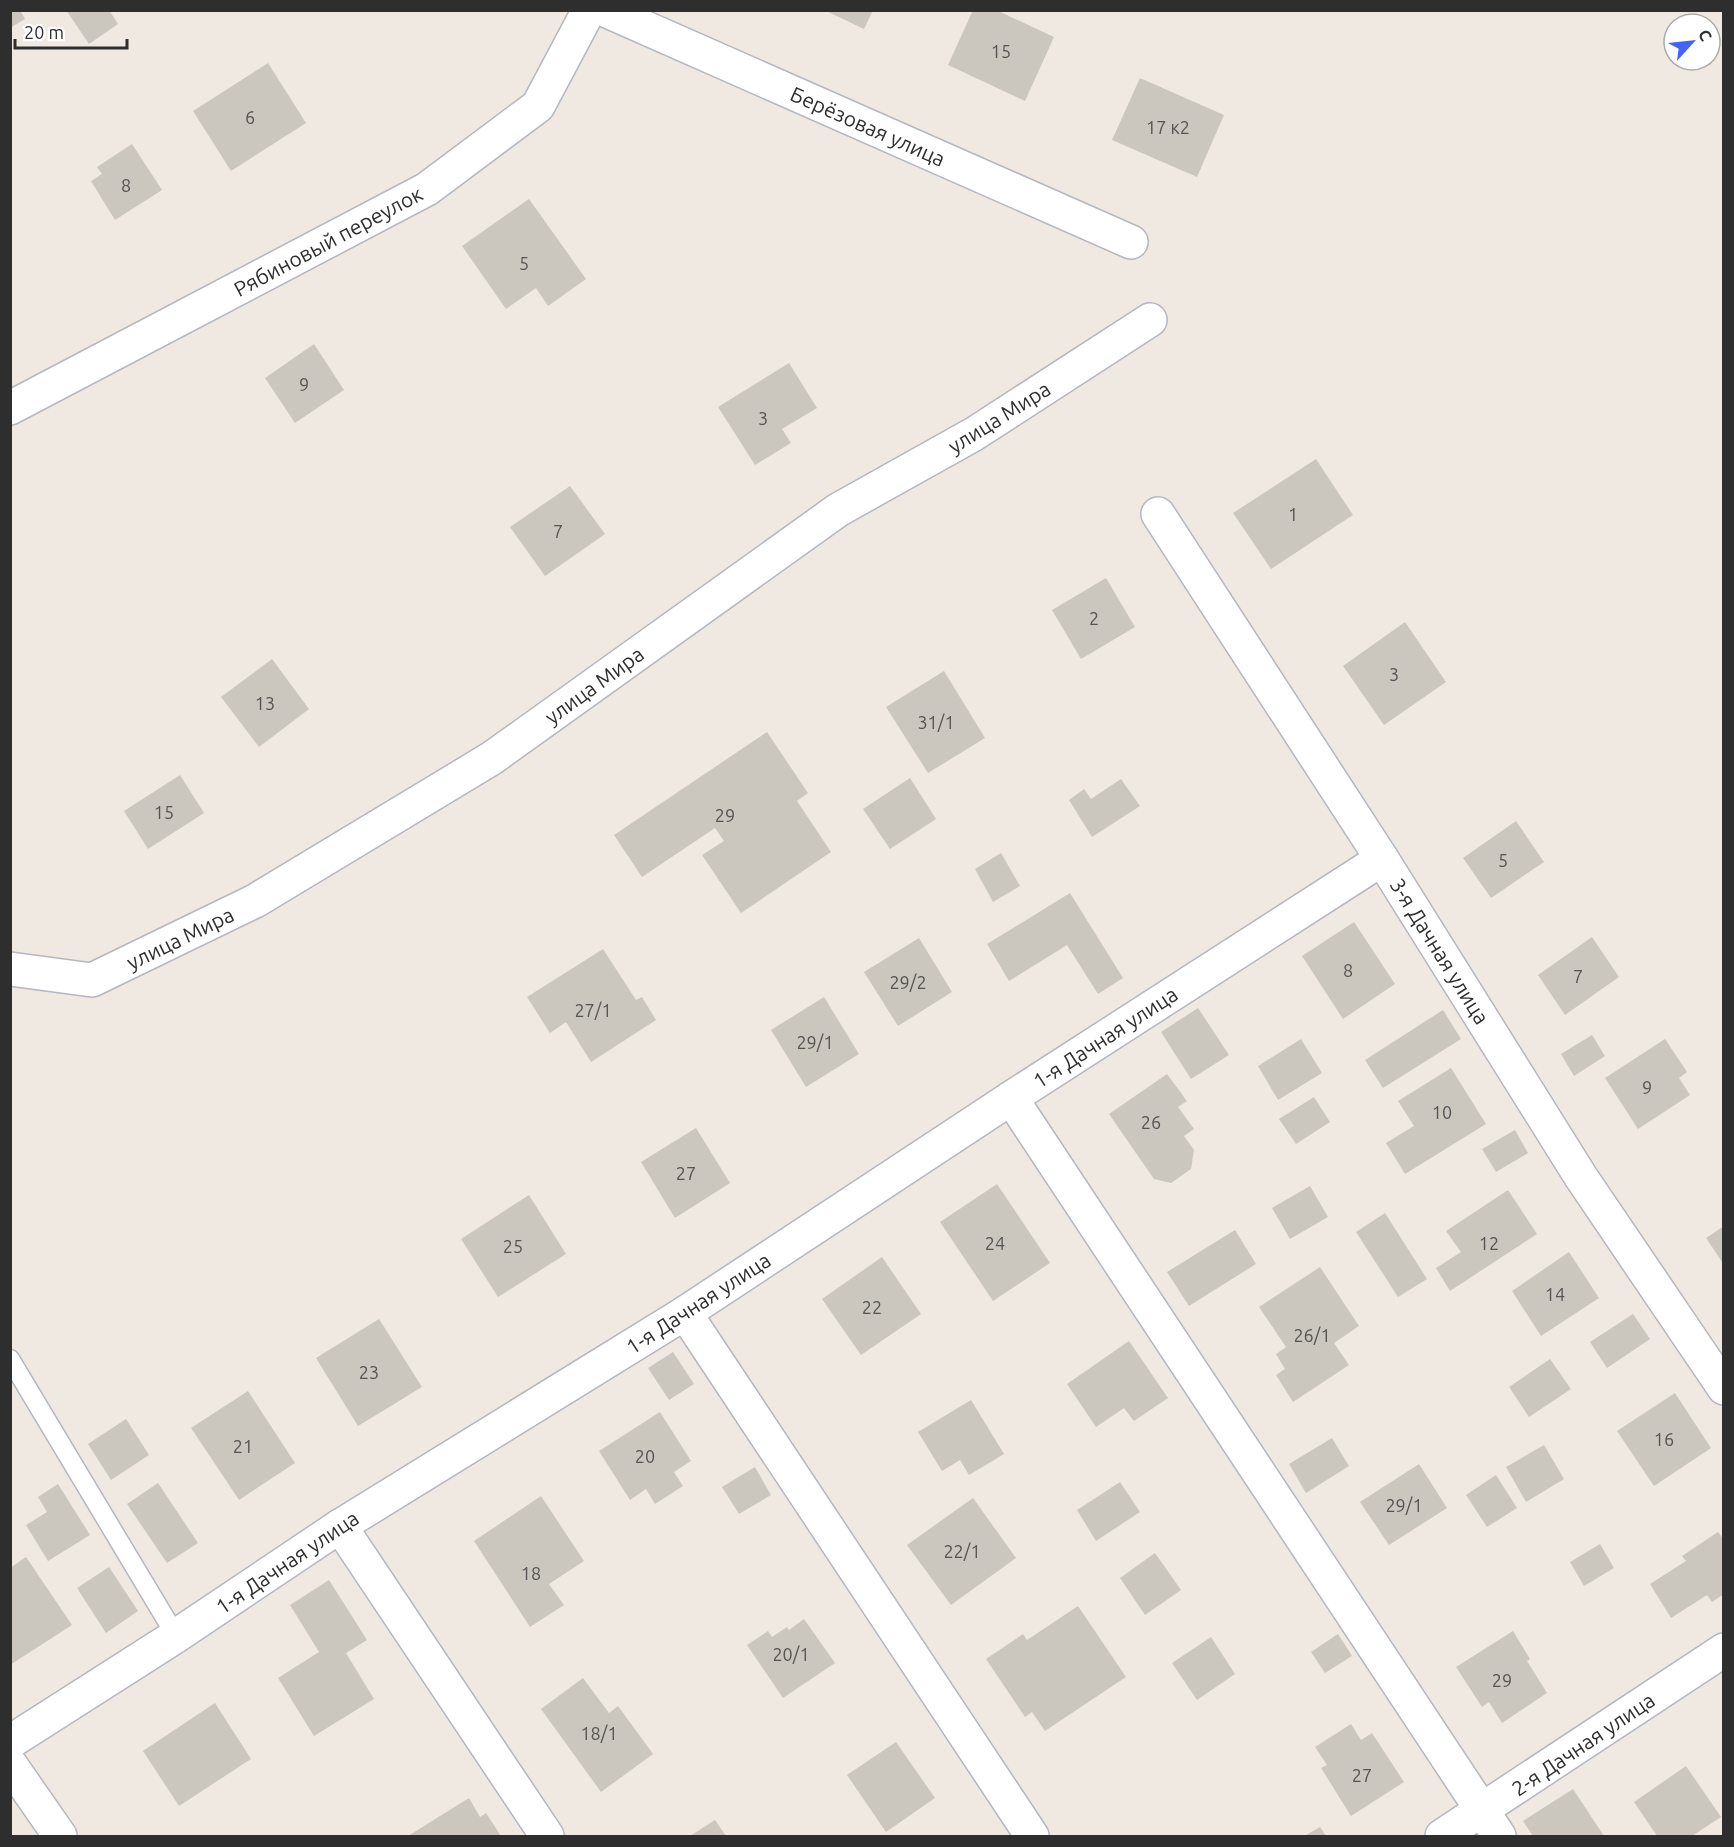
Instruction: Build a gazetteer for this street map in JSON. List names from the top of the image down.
{
  "streets": {
    "street": [
      "Берёзовая улица",
      "Рябиновый переулок",
      "улица Мира",
      "3-я Дачная улица",
      "1-я Дачная улица",
      "2-я Дачная улица"
    ]
  },
  "crossings": [
    ["3-я Дачная улица", "1-я Дачная улица"]
  ],
  "house_numbers": [
    "15",
    "6",
    "17 к2",
    "8",
    "5",
    "9",
    "3",
    "1",
    "7",
    "2",
    "3",
    "13",
    "31/1",
    "15",
    "29",
    "5",
    "8",
    "7",
    "29/2",
    "27/1",
    "29/1",
    "9",
    "10",
    "26",
    "27",
    "24",
    "12",
    "25",
    "14",
    "22",
    "26/1",
    "23",
    "16",
    "21",
    "20",
    "29/1",
    "22/1",
    "18",
    "20/1",
    "29",
    "18/1",
    "27"
  ],
  "scale_bar": "20 m",
  "north": "top right"
}
